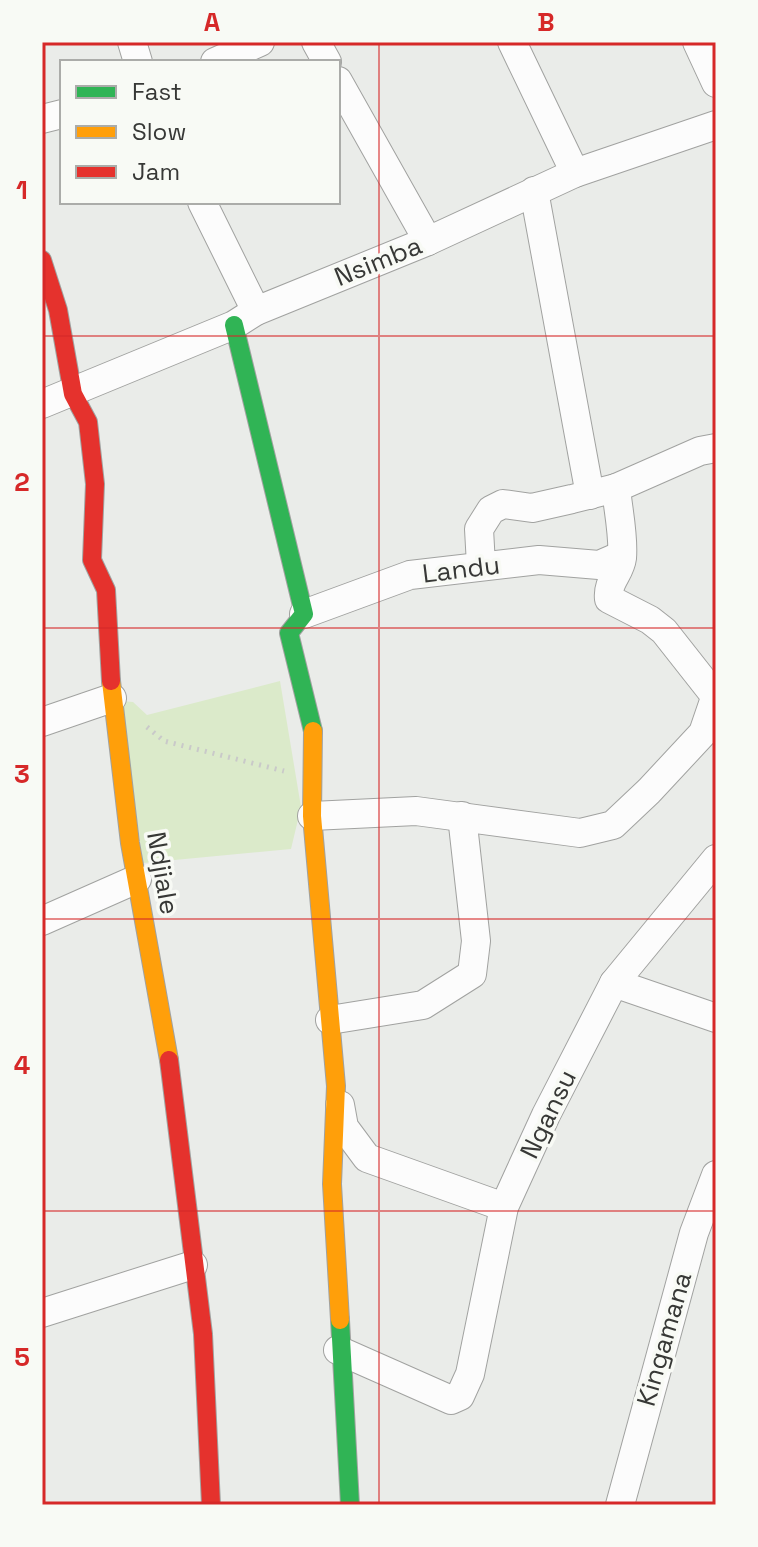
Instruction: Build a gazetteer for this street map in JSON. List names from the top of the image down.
{
  "streets": {
    "street": [
      "Nsimba",
      "Landu",
      "Ndjiale",
      "Ngansu",
      "Kingamana"
    ]
  },
  "crossings": [
    ["Nsimba", "Ndjiale"]
  ],
  "legend": ["Fast", "Slow", "Jam"],
  "grid": {
    "columns": ["A", "B"],
    "rows": [
      "1",
      "2",
      "3",
      "4",
      "5"
    ]
  }
}
